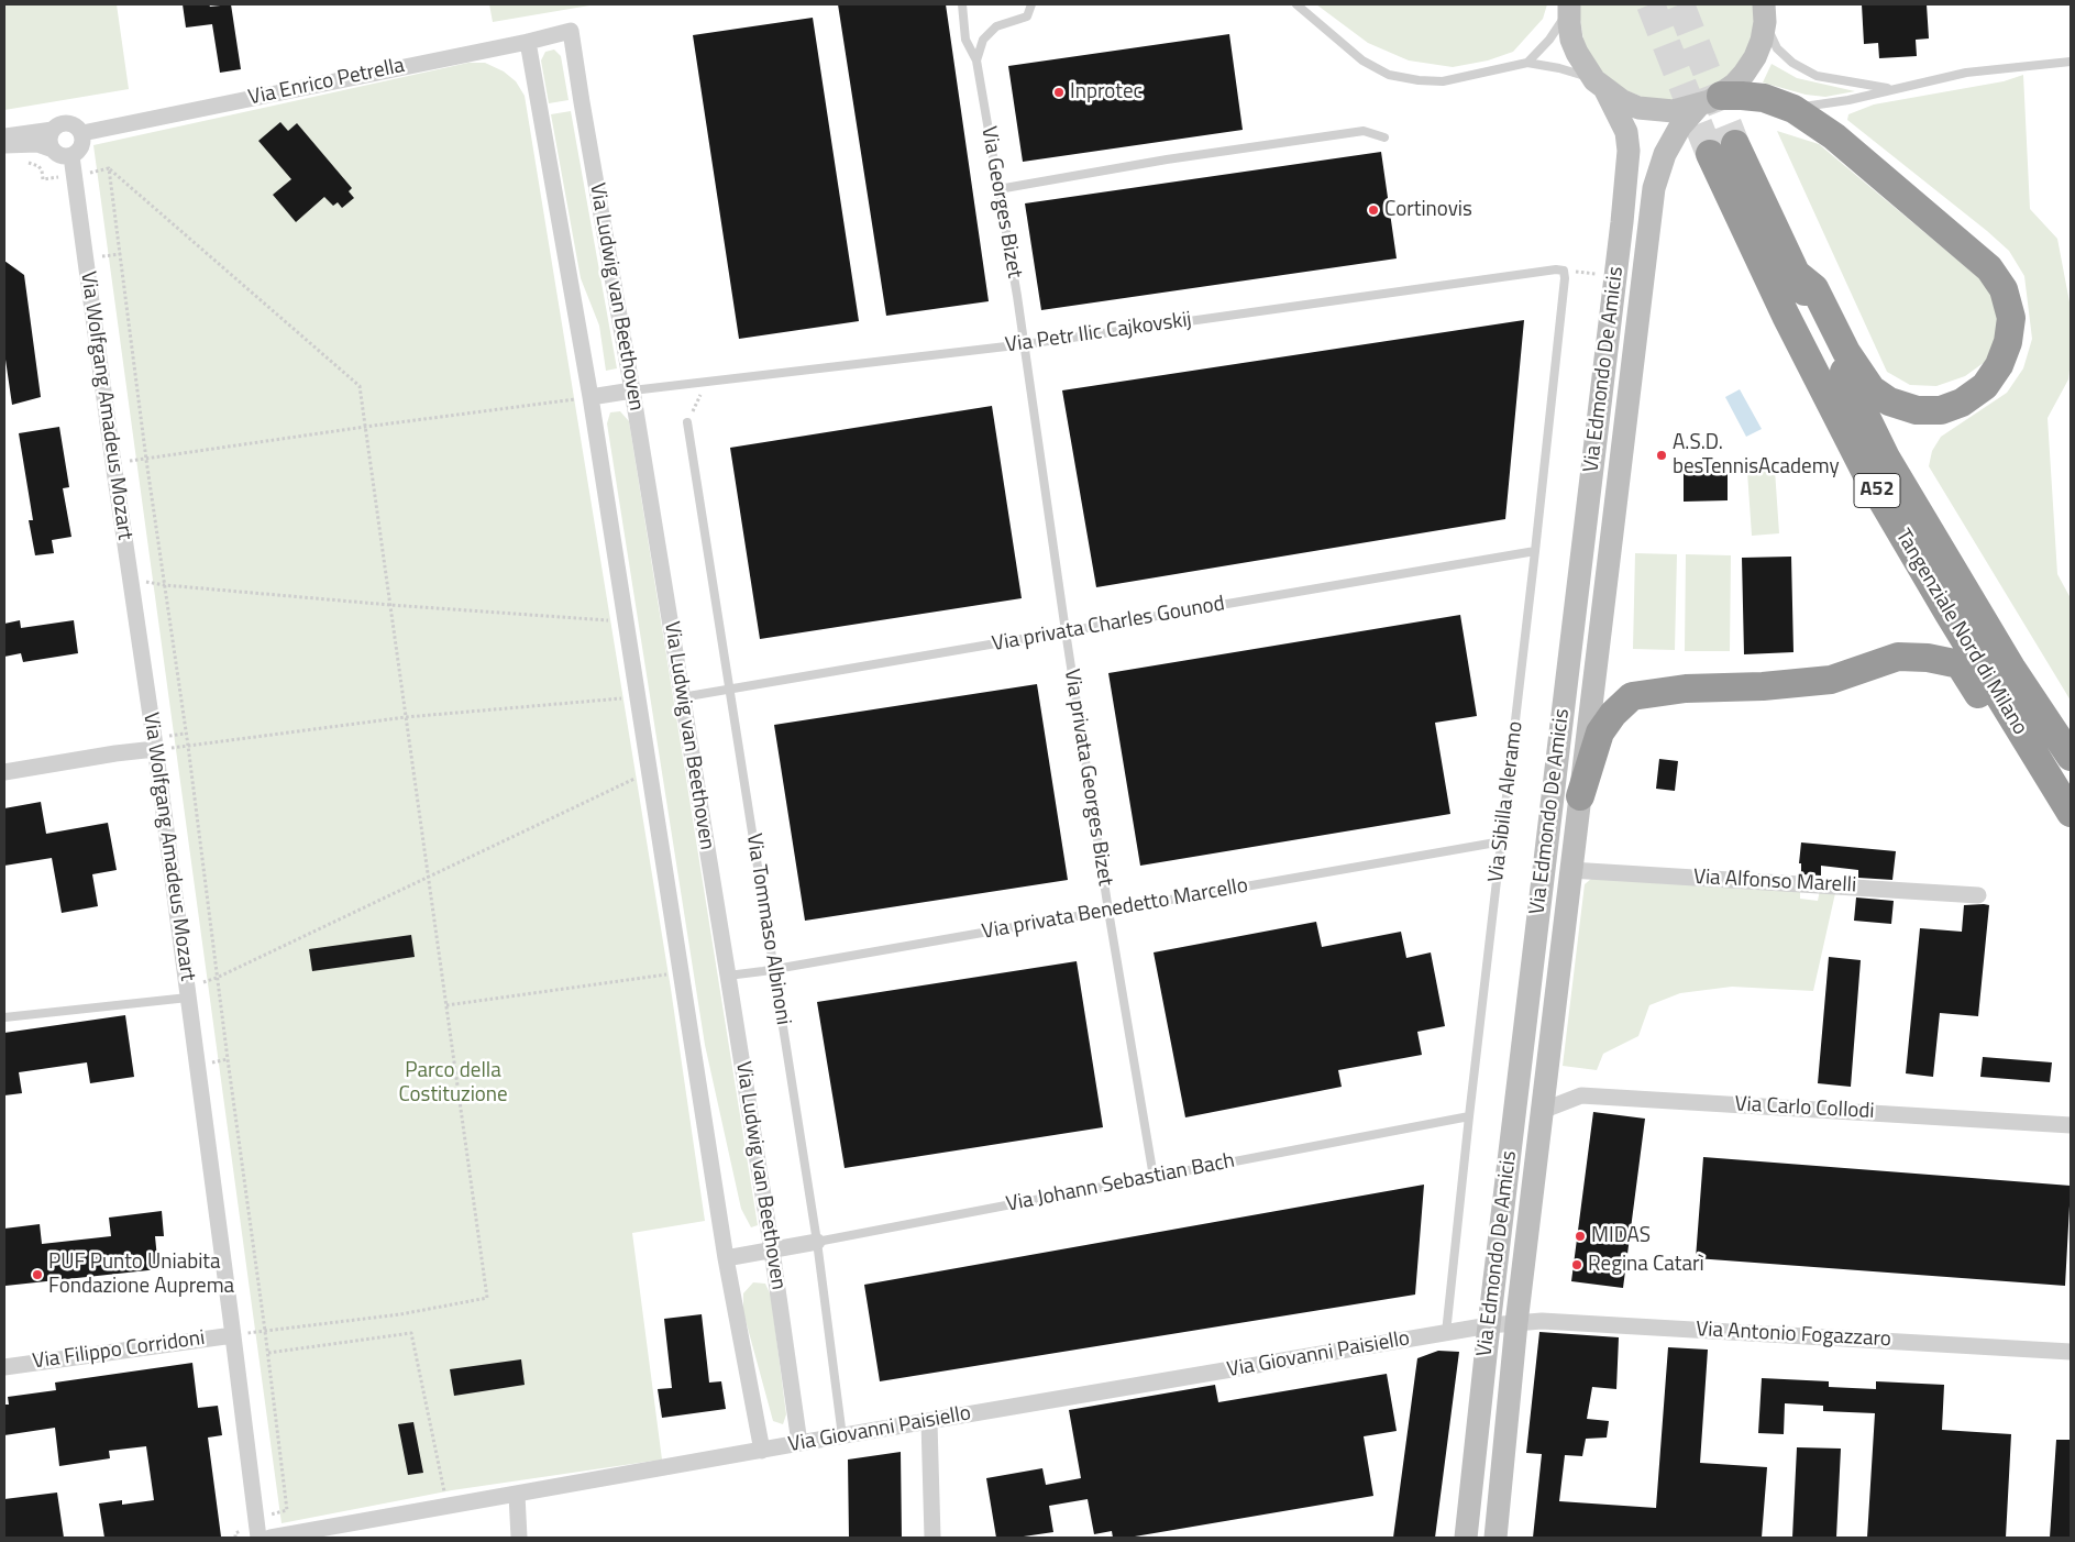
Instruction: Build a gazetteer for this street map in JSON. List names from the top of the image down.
{
  "streets": {
    "highway": ["A52", "Tangenziale Nord di Milano"],
    "main road": ["Via Edmondo De Amicis"],
    "street": [
      "Via Enrico Petrella",
      "Via Ludwig van Beethoven",
      "Via Wolfgang Amadeus Mozart",
      "Via Alfonso Marelli",
      "Via Carlo Collodi",
      "Via Johann Sebastian Bach",
      "Via Antonio Fogazzaro",
      "Via Filippo Corridoni",
      "Via Giovanni Paisiello"
    ],
    "lane": [
      "Via Georges Bizet",
      "Via Petr Ilic Cajkovskij",
      "Via privata Charles Gounod",
      "Via privata Georges Bizet",
      "Via Sibilla Aleramo",
      "Via privata Benedetto Marcello",
      "Via Tommaso Albinoni"
    ]
  },
  "crossings": [
    ["Via Enrico Petrella", "Via Ludwig van Beethoven"],
    ["Via Enrico Petrella", "Via Wolfgang Amadeus Mozart"],
    ["Via Georges Bizet", "Via Petr Ilic Cajkovskij"],
    ["Via Georges Bizet", "Via privata Georges Bizet"],
    ["Via Ludwig van Beethoven", "Via Petr Ilic Cajkovskij"],
    ["Via Ludwig van Beethoven", "Via privata Charles Gounod"],
    ["Via Ludwig van Beethoven", "Via privata Benedetto Marcello"],
    ["Via Ludwig van Beethoven", "Via Johann Sebastian Bach"],
    ["Via Ludwig van Beethoven", "Via Giovanni Paisiello"],
    ["Via Petr Ilic Cajkovskij", "Via privata Georges Bizet"],
    ["Via Petr Ilic Cajkovskij", "Via Sibilla Aleramo"],
    ["Via Edmondo De Amicis", "Via Alfonso Marelli"],
    ["Via Edmondo De Amicis", "Via Carlo Collodi"],
    ["Via Edmondo De Amicis", "Via Antonio Fogazzaro"],
    ["Via Edmondo De Amicis", "Via Giovanni Paisiello"],
    ["Via Wolfgang Amadeus Mozart", "Via Filippo Corridoni"],
    ["Via privata Charles Gounod", "Via privata Georges Bizet"],
    ["Via privata Charles Gounod", "Via Sibilla Aleramo"],
    ["Via privata Charles Gounod", "Via Tommaso Albinoni"],
    ["Via privata Georges Bizet", "Via privata Benedetto Marcello"],
    ["Via privata Georges Bizet", "Via Johann Sebastian Bach"],
    ["Via Sibilla Aleramo", "Via privata Benedetto Marcello"],
    ["Via Sibilla Aleramo", "Via Johann Sebastian Bach"],
    ["Via Sibilla Aleramo", "Via Giovanni Paisiello"],
    ["Via privata Benedetto Marcello", "Via Tommaso Albinoni"],
    ["Via Tommaso Albinoni", "Via Johann Sebastian Bach"],
    ["Via Tommaso Albinoni", "Via Giovanni Paisiello"],
    ["Via Antonio Fogazzaro", "Via Giovanni Paisiello"]
  ],
  "parks": ["Parco della Costituzione"],
  "places": [
    "Inprotec",
    "Cortinovis",
    "A.S.D. besTennisAcademy",
    "MIDAS",
    "Regina Catarì",
    "PUF Punto Uniabita Fondazione Auprema"
  ]
}
